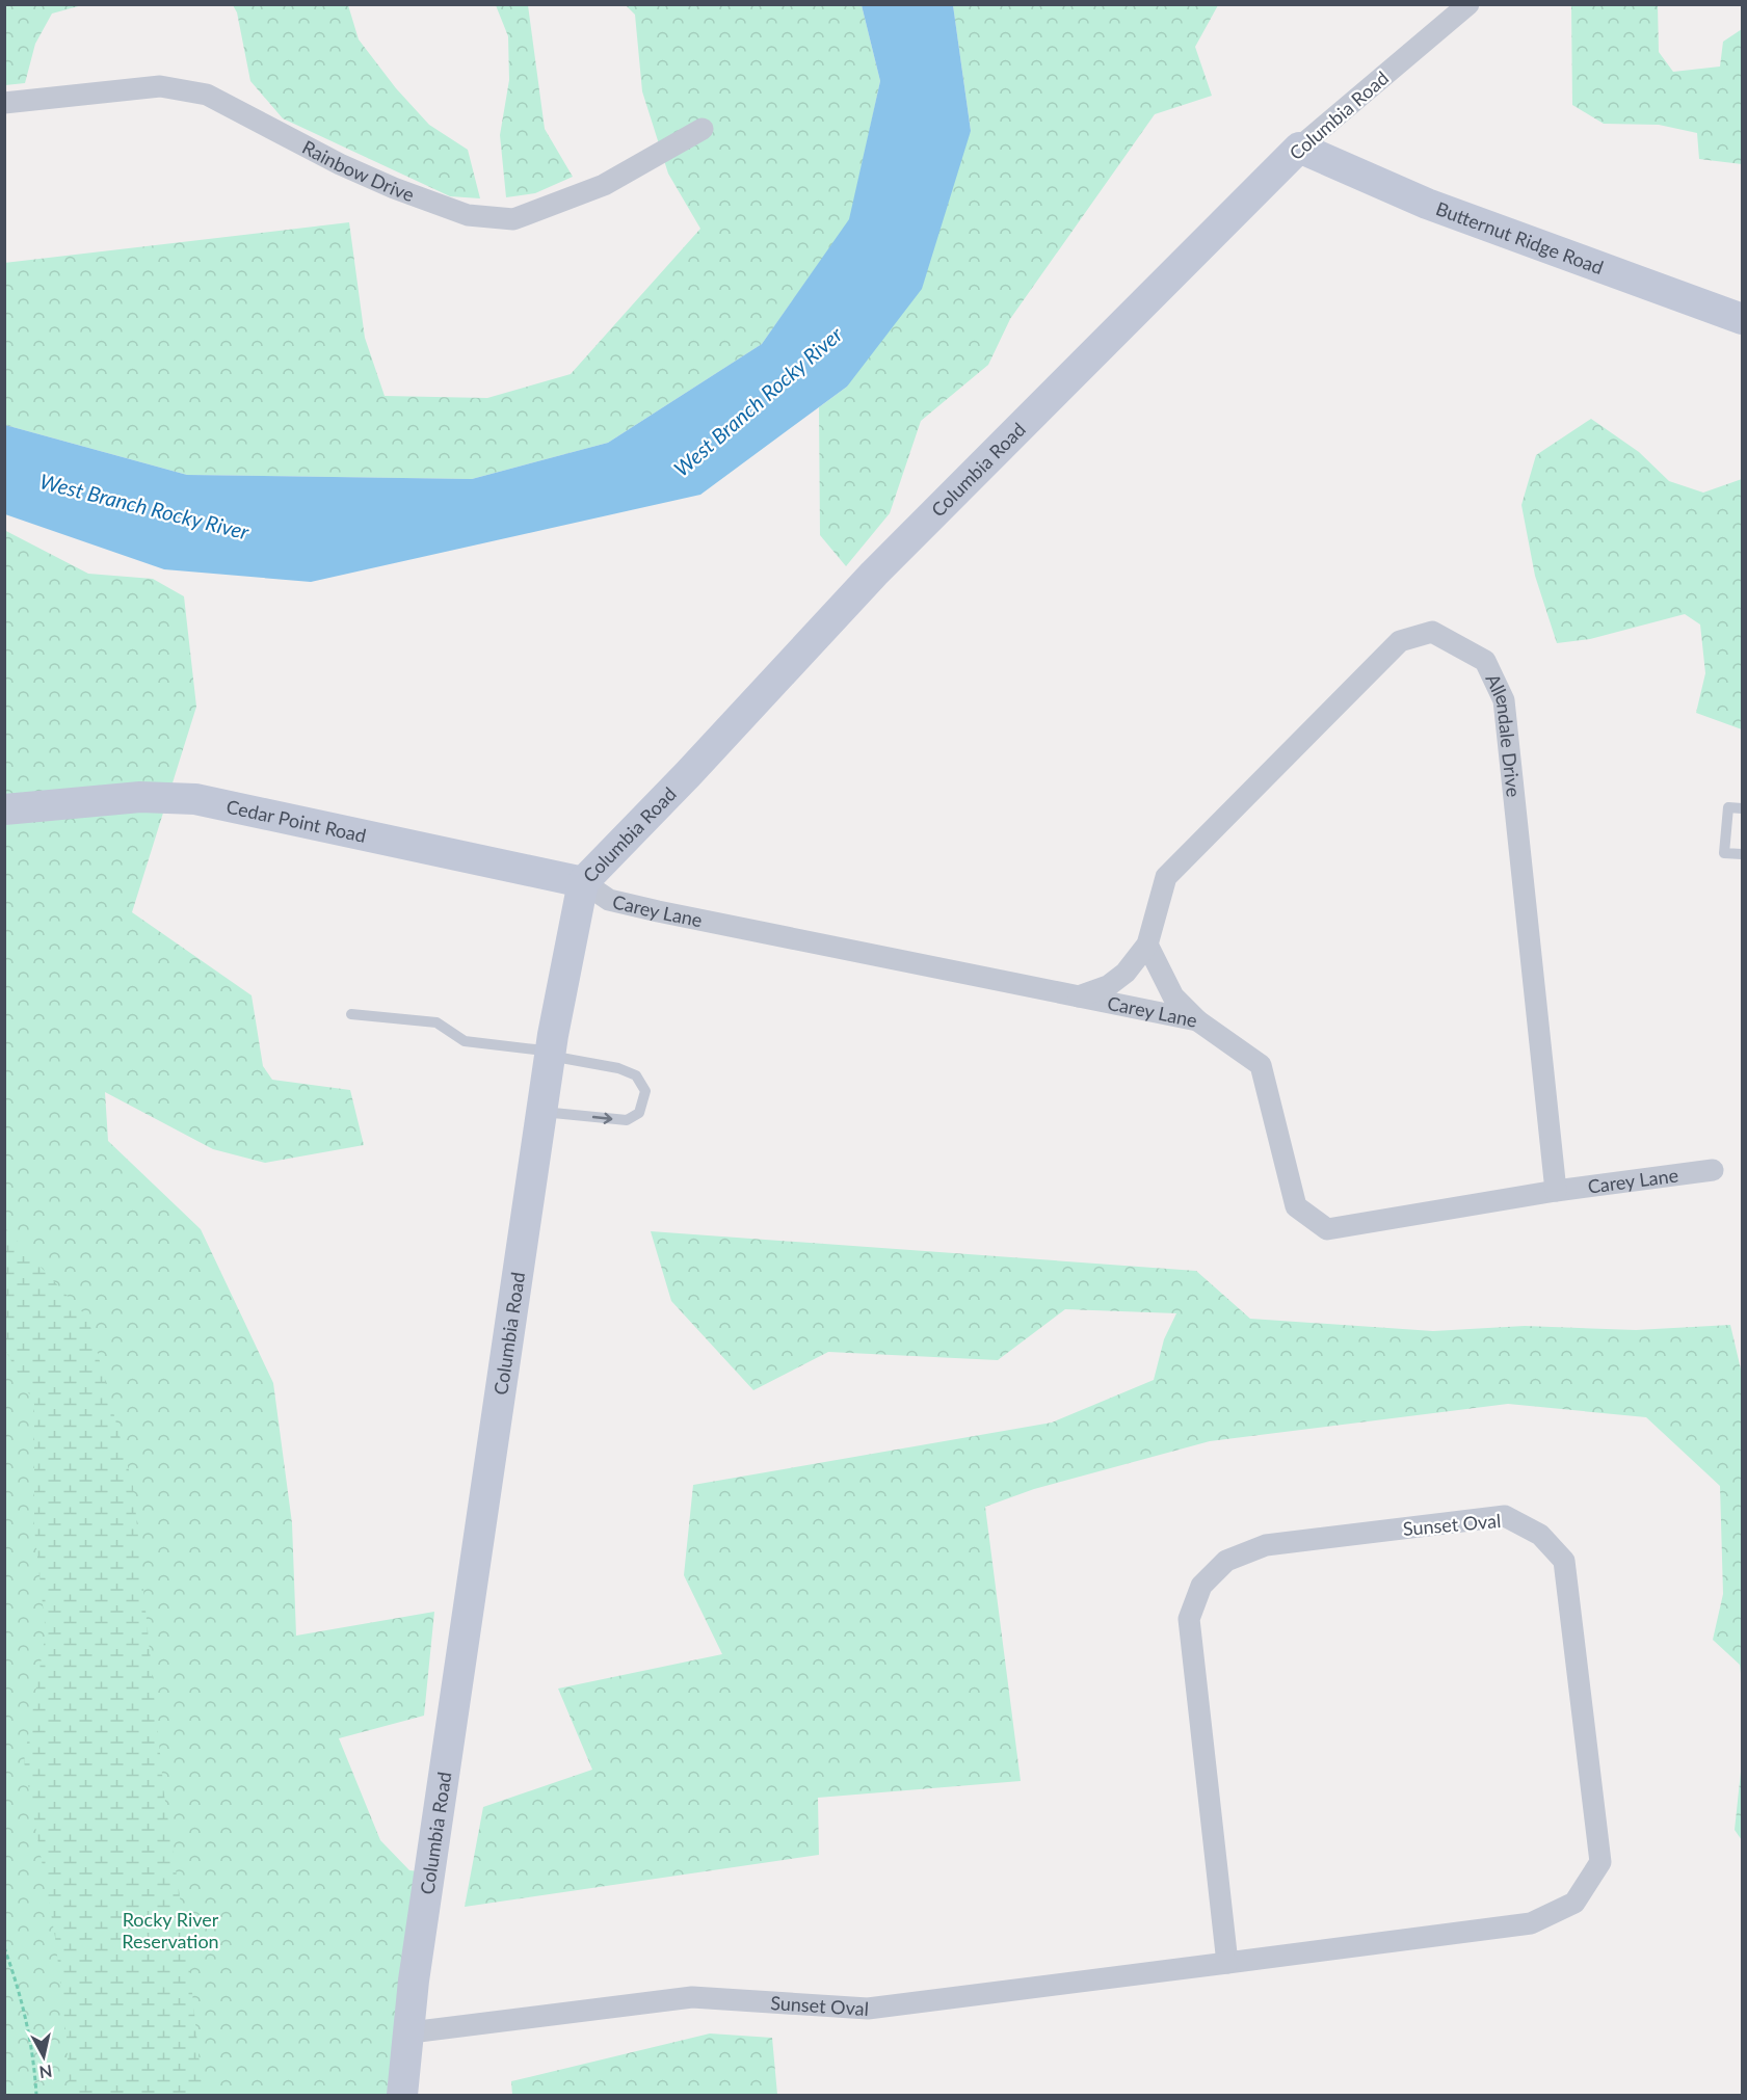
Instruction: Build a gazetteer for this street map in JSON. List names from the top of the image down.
{
  "streets": {
    "street": [
      "Columbia Road",
      "Rainbow Drive",
      "Butternut Ridge Road",
      "Allendale Drive",
      "Cedar Point Road",
      "Carey Lane",
      "Sunset Oval"
    ]
  },
  "crossings": [
    ["Columbia Road", "Butternut Ridge Road"],
    ["Columbia Road", "Cedar Point Road"],
    ["Columbia Road", "Carey Lane"],
    ["Columbia Road", "Sunset Oval"],
    ["Allendale Drive", "Carey Lane"],
    ["Cedar Point Road", "Carey Lane"]
  ],
  "water": ["West Branch Rocky River"],
  "parks": ["Rocky River Reservation"],
  "north": "bottom"
}
